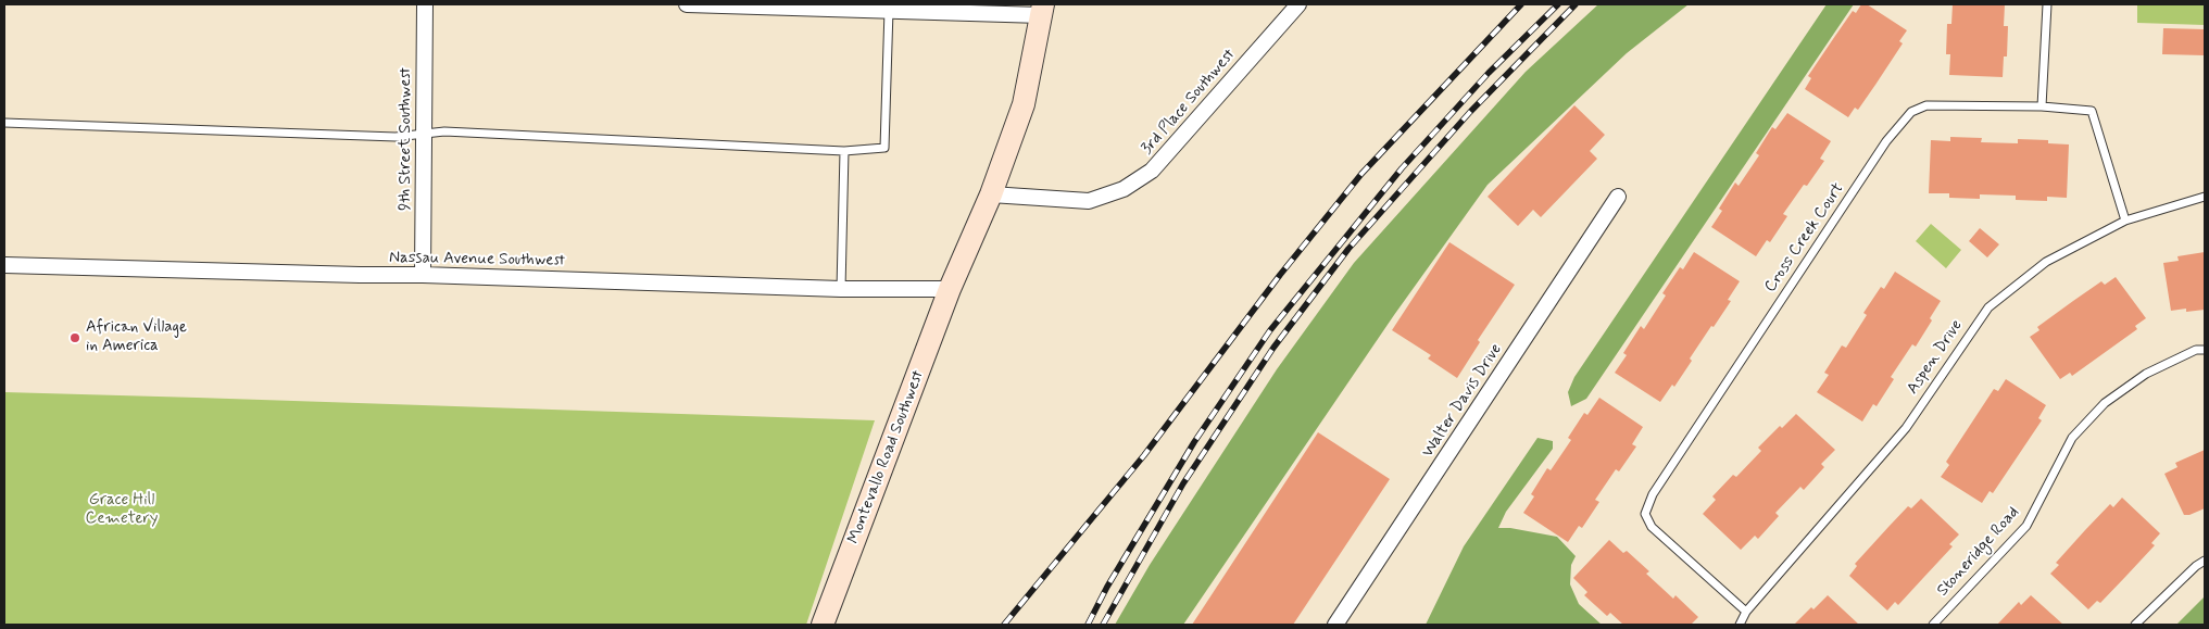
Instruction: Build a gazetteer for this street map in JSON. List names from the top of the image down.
{
  "streets": {
    "main road": ["Montevallo Road Southwest"],
    "street": [
      "3rd Place Southwest",
      "9th Street Southwest",
      "Nassau Avenue Southwest",
      "Walter Davis Drive"
    ],
    "lane": ["Cross Creek Court", "Aspen Drive", "Stoneridge Road"]
  },
  "crossings": [
    ["3rd Place Southwest", "Montevallo Road Southwest"],
    ["9th Street Southwest", "Nassau Avenue Southwest"],
    ["Cross Creek Court", "Aspen Drive"],
    ["Nassau Avenue Southwest", "Montevallo Road Southwest"]
  ],
  "parks": ["Grace Hill Cemetery"],
  "places": ["African Village in America"]
}
